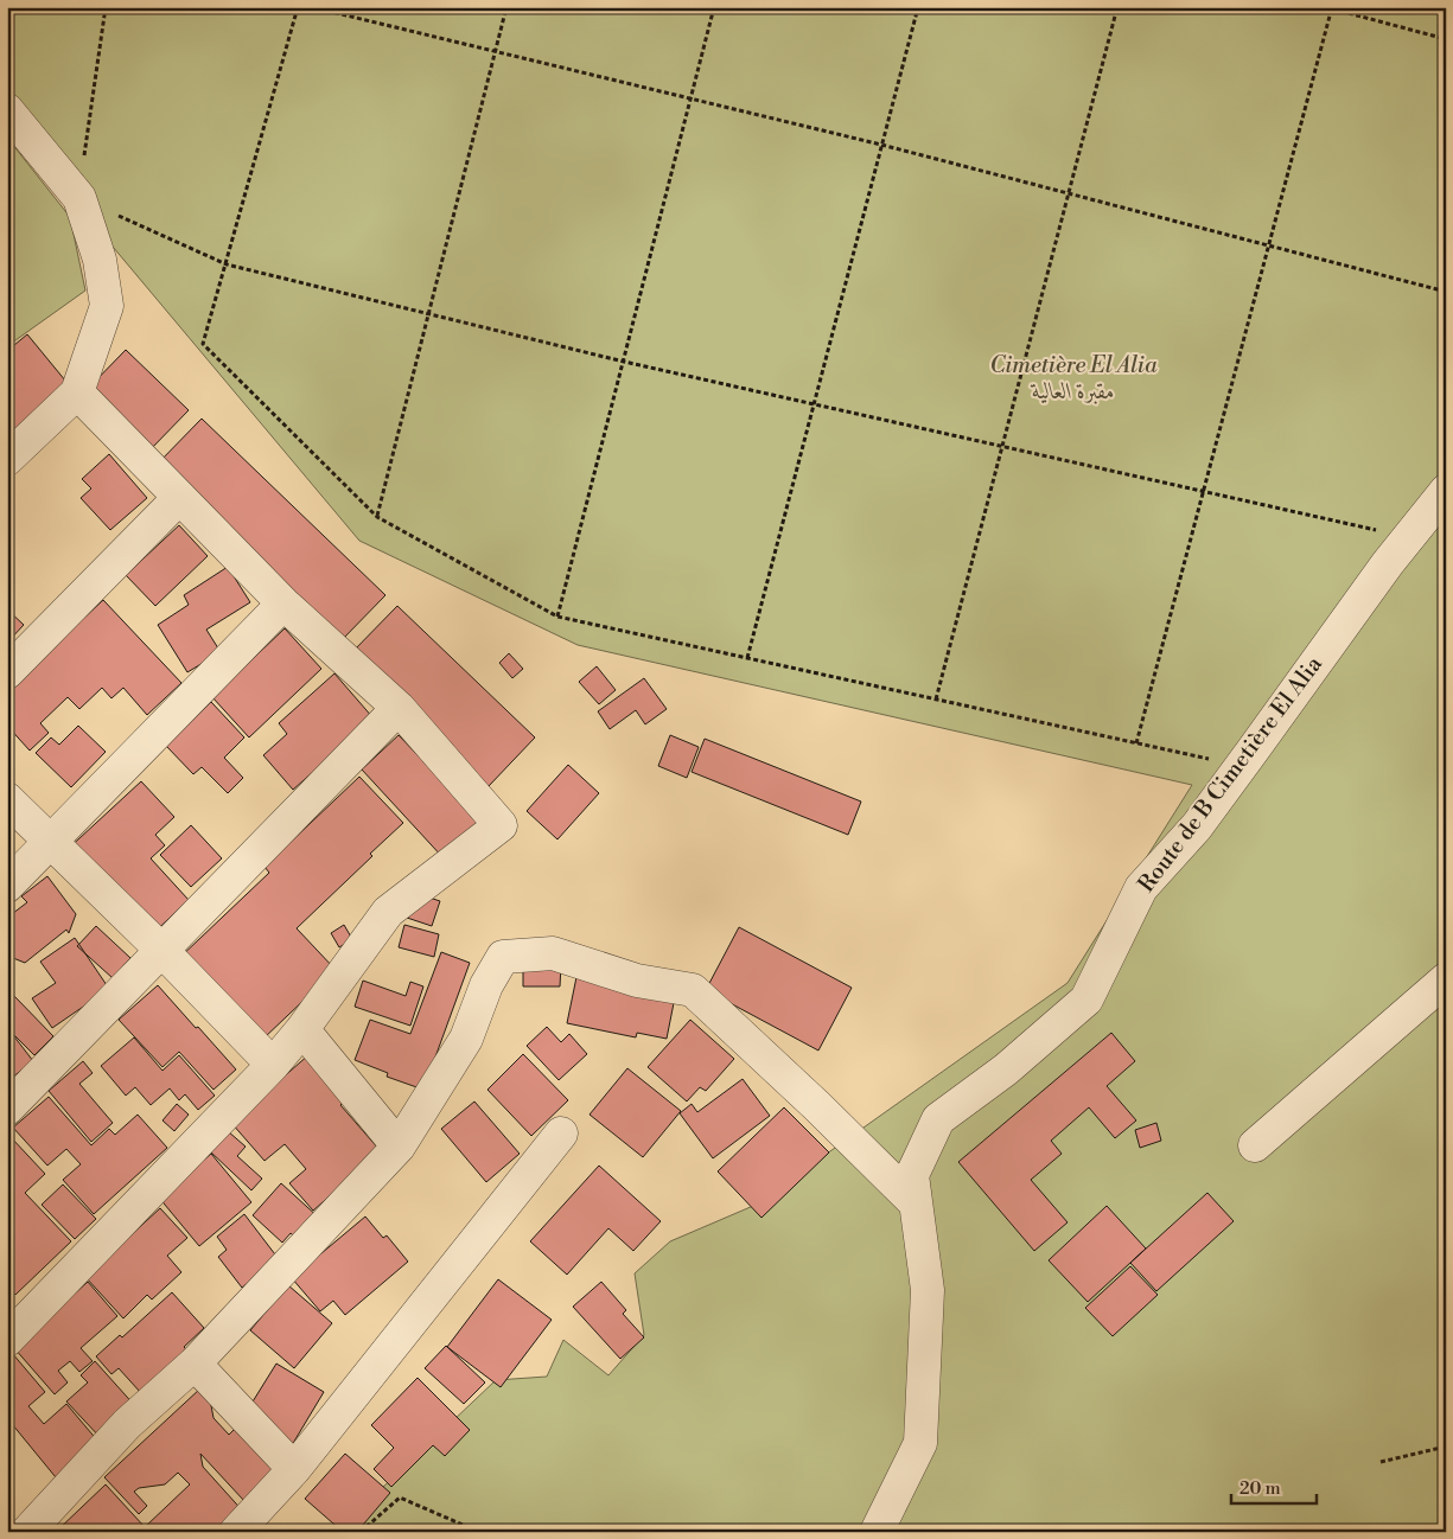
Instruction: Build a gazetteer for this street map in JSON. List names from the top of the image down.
{
  "streets": {
    "street": ["Route de B Cimetière El Alia"]
  },
  "parks": ["Cimetière El Alia مقبرة العالية"],
  "scale_bar": "20 m"
}
